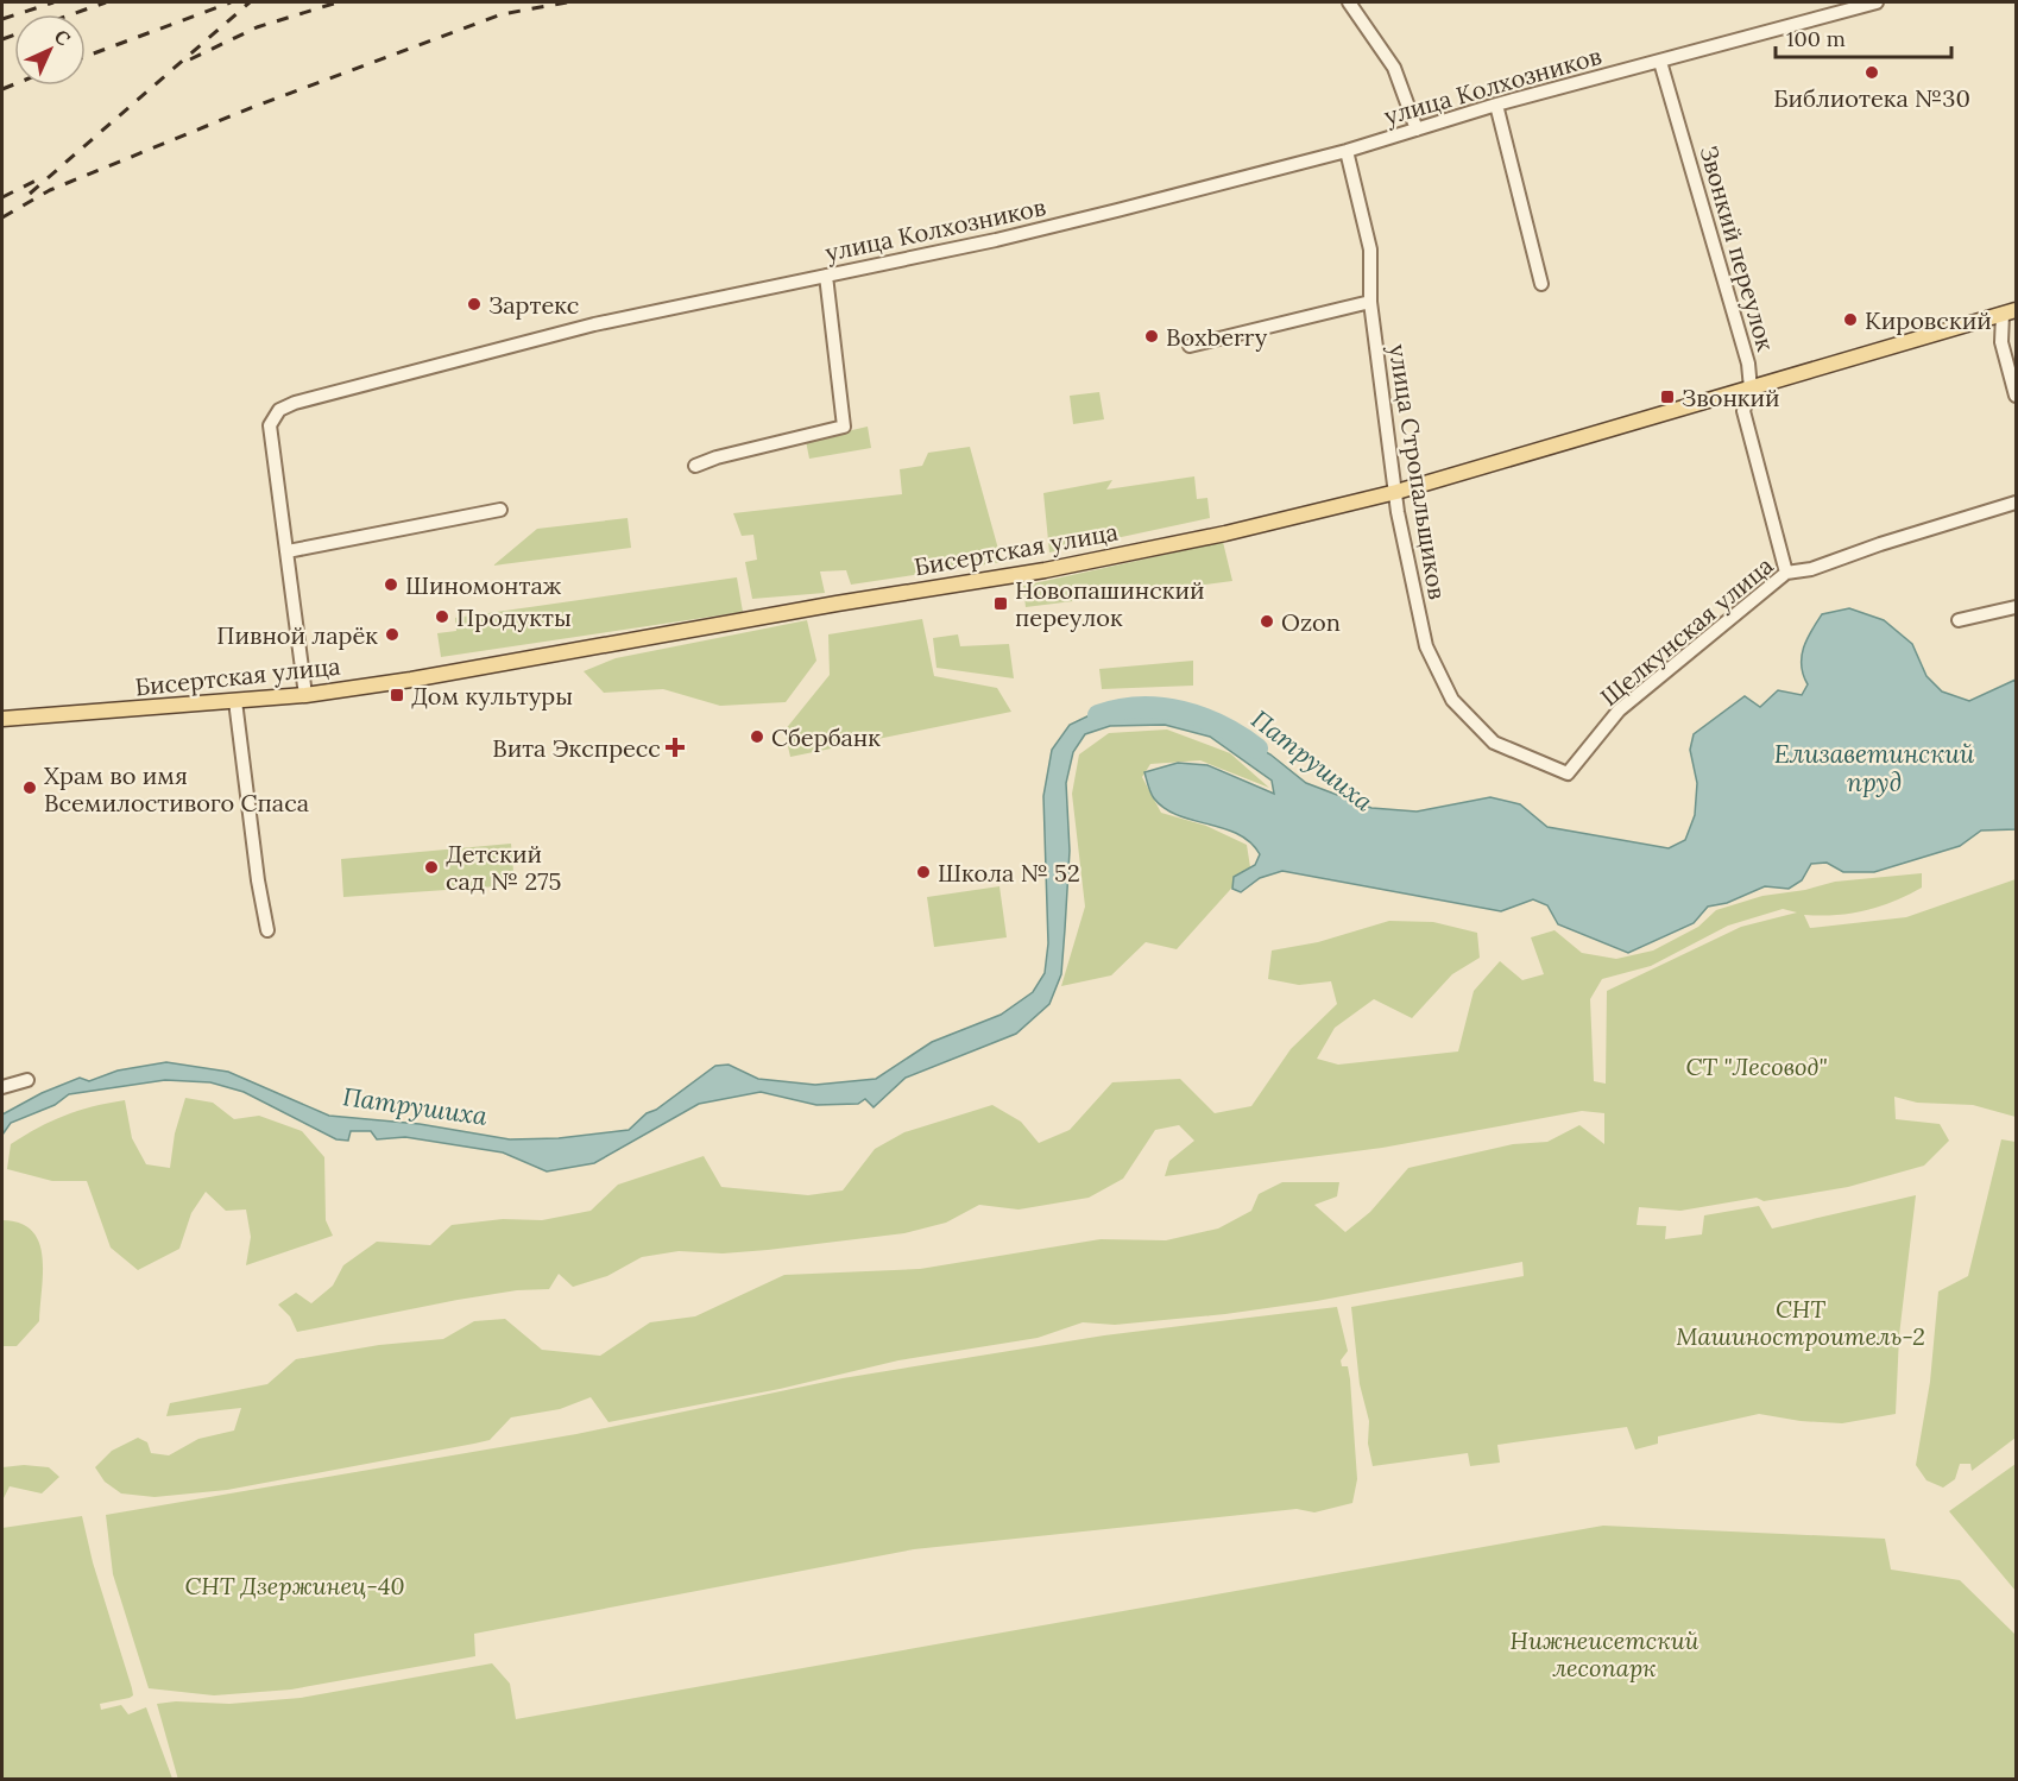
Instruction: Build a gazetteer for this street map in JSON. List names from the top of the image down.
{
  "streets": {
    "main road": ["Бисертская улица"],
    "street": [
      "улица Колхозников",
      "Звонкий переулок",
      "улица Стропальщиков",
      "Щелкунская улица"
    ]
  },
  "crossings": [
    ["улица Колхозников", "Звонкий переулок"],
    ["улица Колхозников", "улица Стропальщиков"],
    ["улица Колхозников", "Бисертская улица"],
    ["Звонкий переулок", "Бисертская улица"],
    ["Звонкий переулок", "Щелкунская улица"],
    ["улица Стропальщиков", "Бисертская улица"],
    ["улица Стропальщиков", "Щелкунская улица"]
  ],
  "water": ["Елизаветинский пруд", "Патрушиха"],
  "parks": [
    "СТ \"Лесовод\"",
    "СНТ Машиностроитель-2",
    "СНТ Дзержинец-40",
    "Нижнеисетский лесопарк"
  ],
  "places": {
    "other": [
      "Библиотека №30",
      "Зартекс",
      "Кировский",
      "Boxberry",
      "Шиномонтаж",
      "Продукты",
      "Ozon",
      "Пивной ларёк",
      "Сбербанк",
      "Храм во имя Всемилостивого Спаса",
      "Детский сад № 275",
      "Школа № 52"
    ],
    "transit": ["Звонкий", "Новопашинский переулок", "Дом культуры"],
    "health": ["Вита Экспресс"]
  },
  "scale_bar": "100 m",
  "north": "top right"
}
